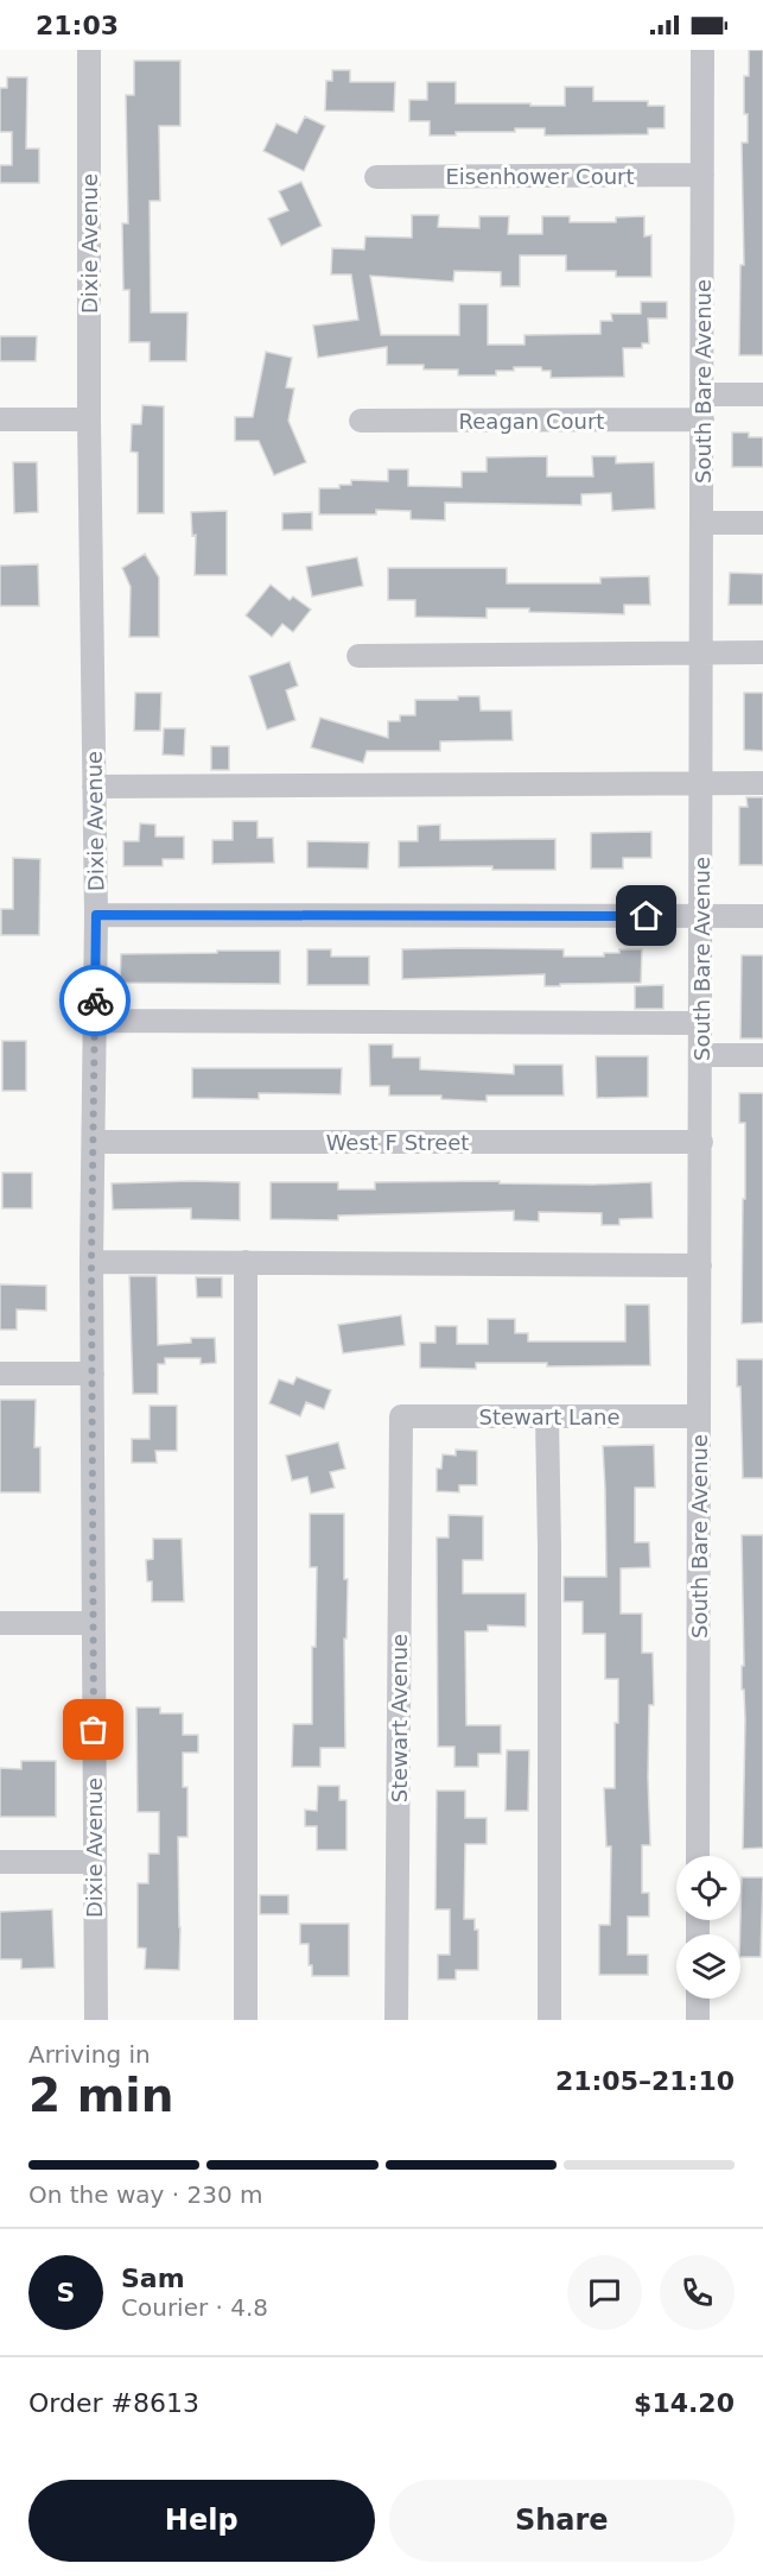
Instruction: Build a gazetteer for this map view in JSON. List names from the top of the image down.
{
  "streets": {
    "street": [
      "Eisenhower Court",
      "Dixie Avenue",
      "South Bare Avenue",
      "Reagan Court",
      "West F Street",
      "Stewart Lane",
      "Stewart Avenue"
    ]
  },
  "crossings": [
    ["Eisenhower Court", "South Bare Avenue"],
    ["Dixie Avenue", "West F Street"],
    ["South Bare Avenue", "Reagan Court"],
    ["South Bare Avenue", "West F Street"],
    ["South Bare Avenue", "Stewart Lane"],
    ["Stewart Lane", "Stewart Avenue"]
  ],
  "page": {
    "status": "21:03",
    "heading": ["2 min", "Arriving in", "21:05–21:10"],
    "panel": [
      "Sam",
      "Courier · 4.8",
      "Order #8613",
      "$14.20"
    ],
    "bar": "On the way · 230 m",
    "round": "S",
    "buttons": ["Help", "Share"]
  }
}
